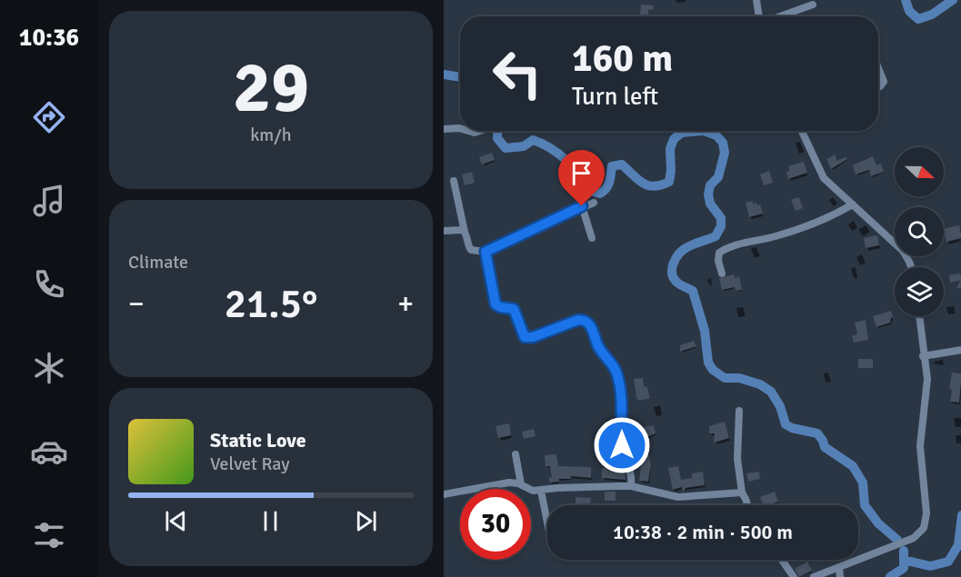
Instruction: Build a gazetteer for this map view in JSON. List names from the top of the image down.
{
  "north": "right",
  "page": {
    "tabs": "10:36",
    "tile": [
      ["29", "km/h"],
      "Climate"
    ],
    "turn": ["160 m", "Turn left"],
    "heat": ["−", "21.5°", "+"],
    "song": ["Static Love", "Velvet Ray"],
    "limit": "30",
    "trip": "10:38 · 2 min · 500 m"
  }
}
